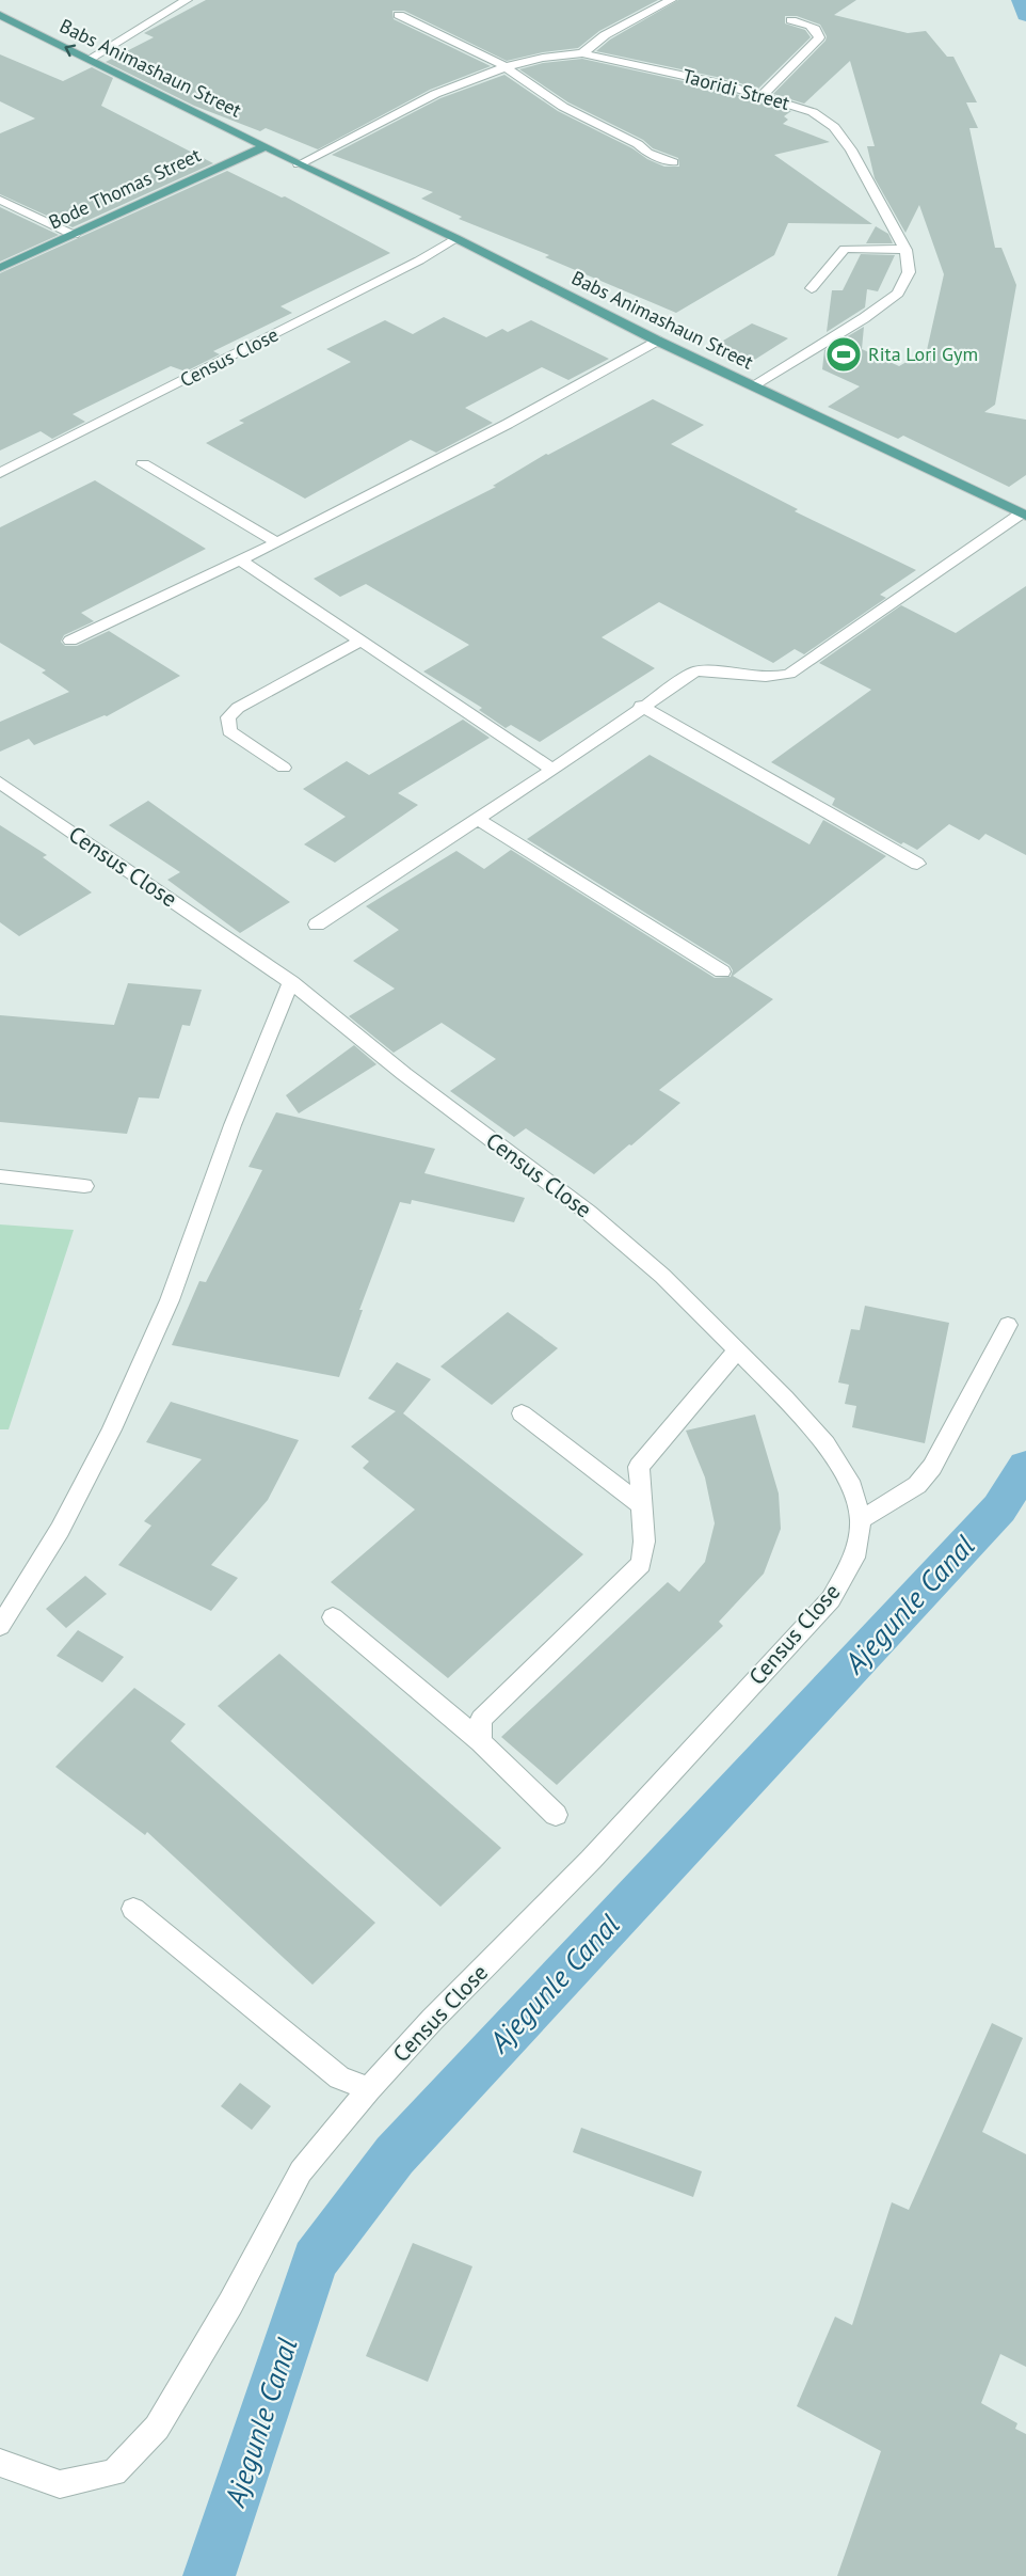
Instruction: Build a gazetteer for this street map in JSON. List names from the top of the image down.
{
  "streets": {
    "main road": ["Babs Animashaun Street", "Bode Thomas Street"],
    "street": ["Taoridi Street", "Census Close"]
  },
  "crossings": [
    ["Babs Animashaun Street", "Taoridi Street"],
    ["Babs Animashaun Street", "Bode Thomas Street"],
    ["Babs Animashaun Street", "Census Close"]
  ],
  "water": ["Ajegunle Canal"],
  "places": {
    "sports": ["Rita Lori Gym"]
  }
}
